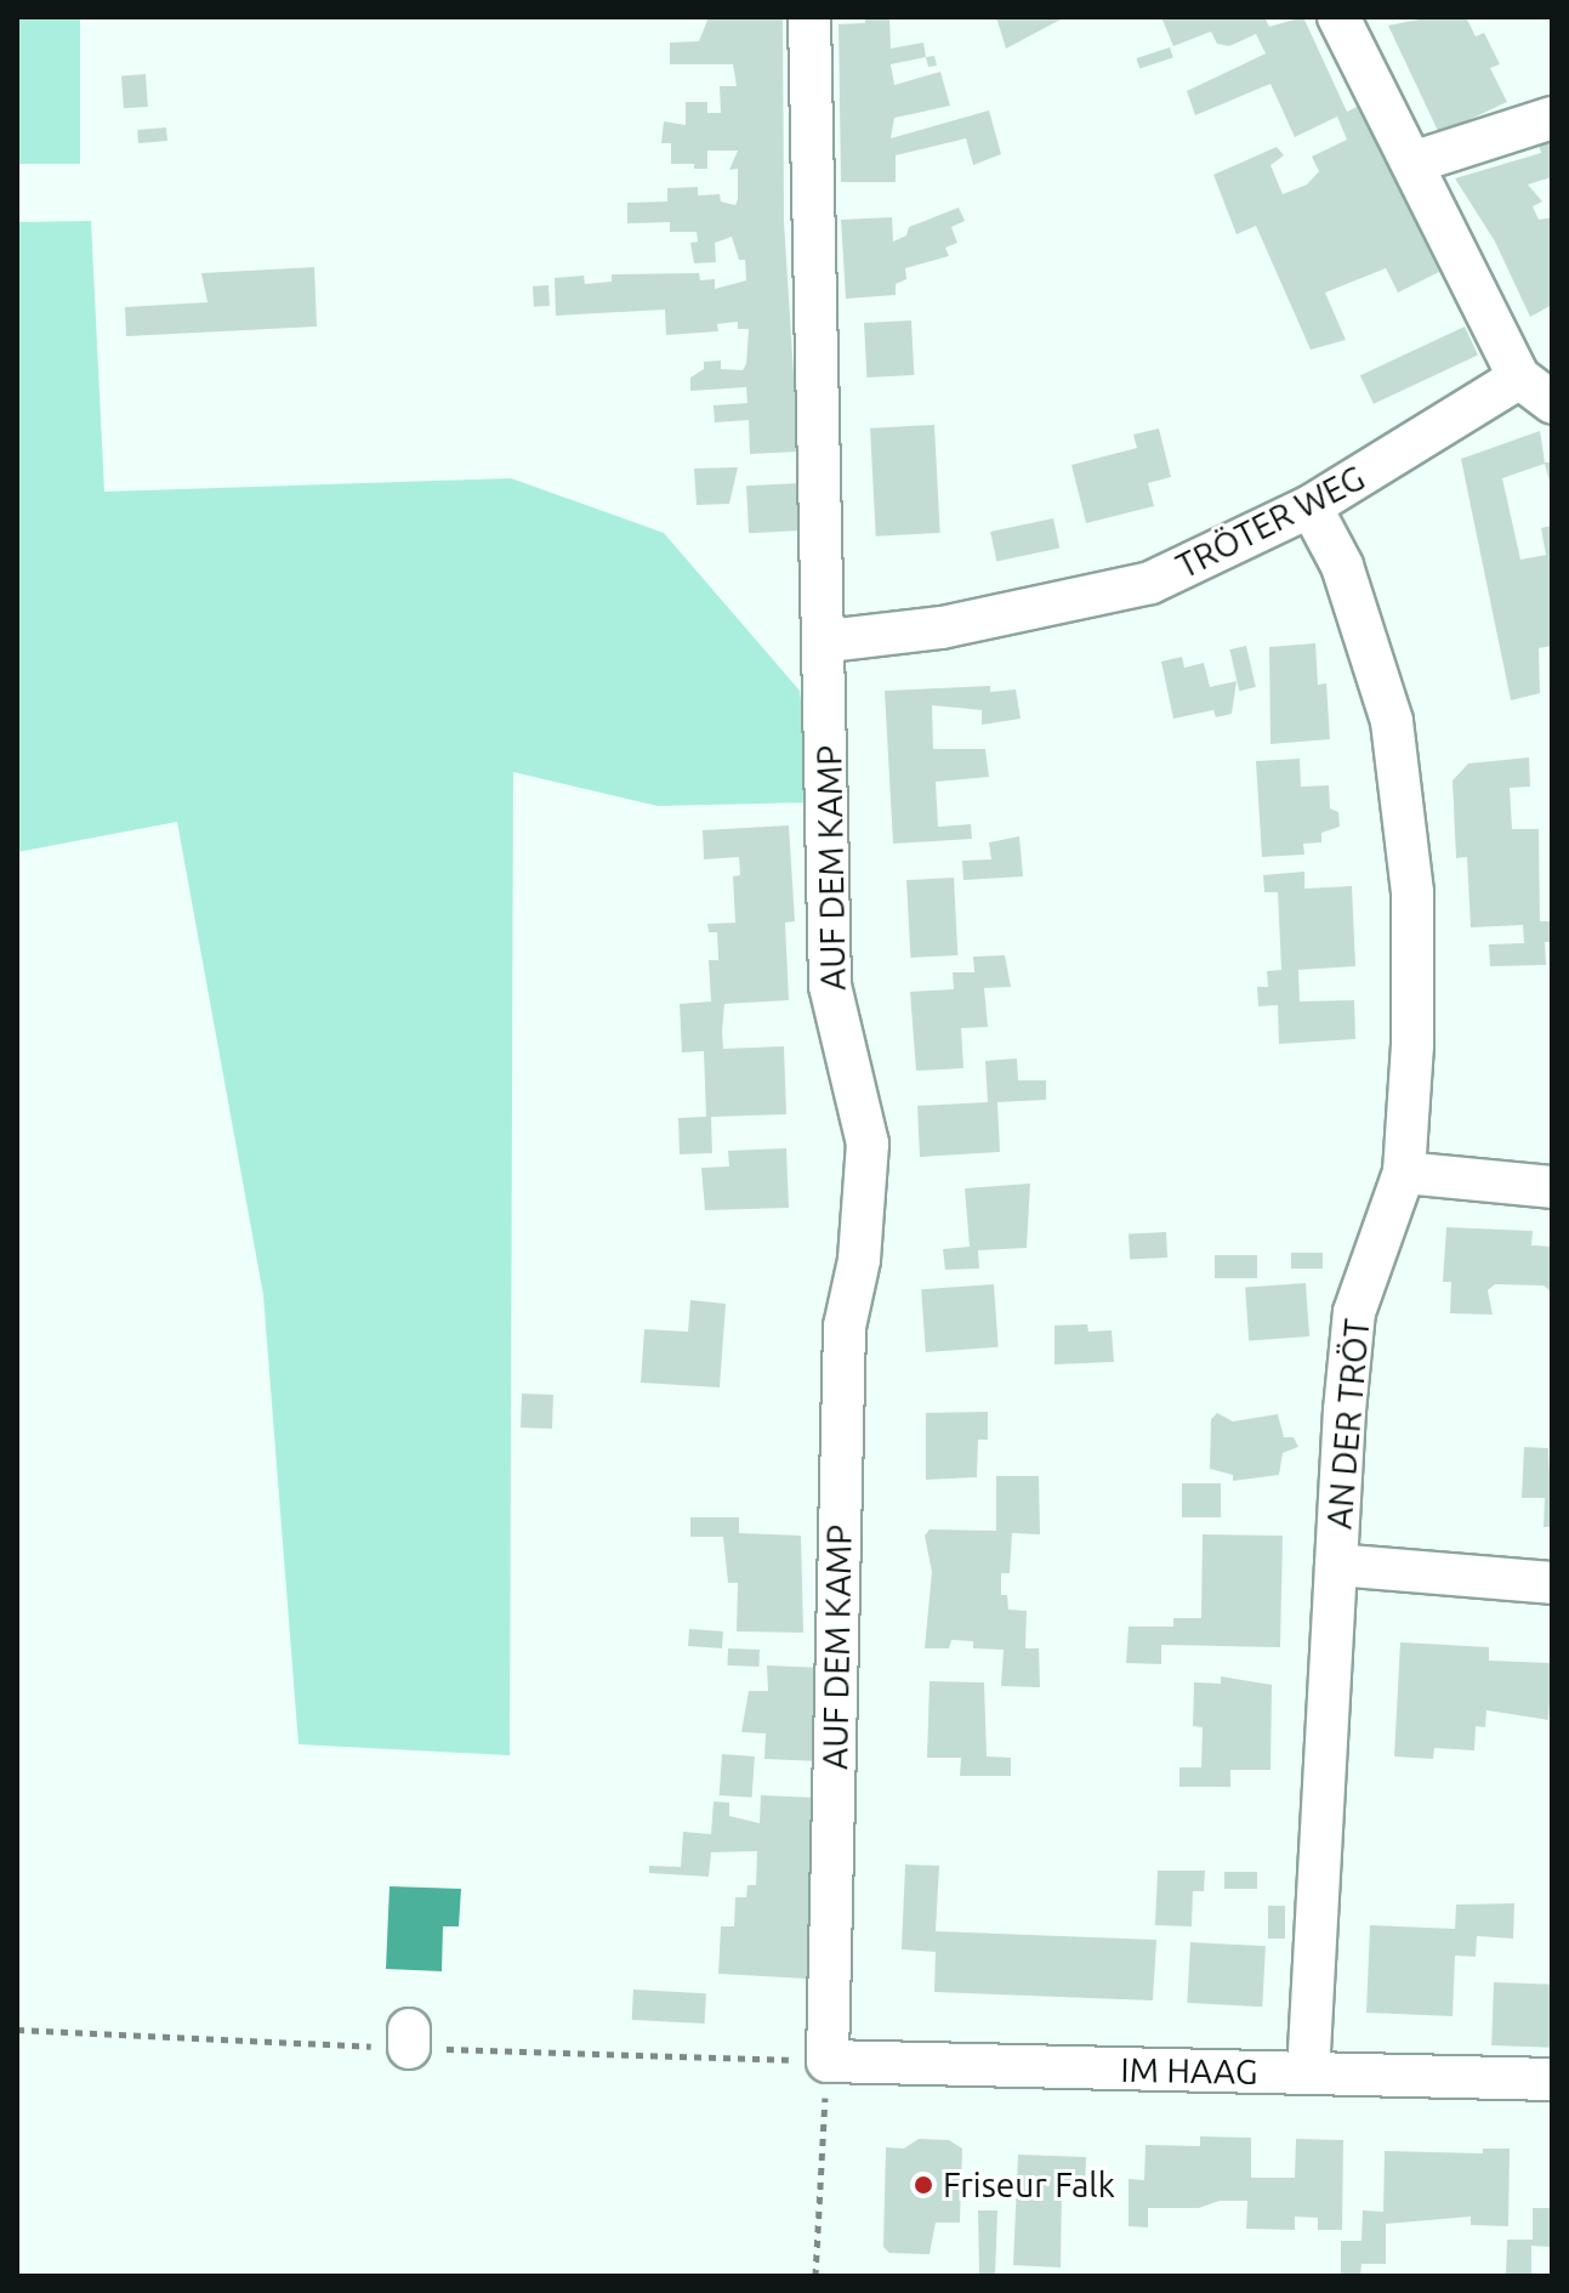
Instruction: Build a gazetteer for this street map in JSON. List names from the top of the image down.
{
  "streets": {
    "street": [
      "TRÖTER WEG",
      "AUF DEM KAMP",
      "AN DER TRÖT",
      "IM HAAG"
    ]
  },
  "crossings": [
    ["TRÖTER WEG", "AUF DEM KAMP"],
    ["TRÖTER WEG", "AN DER TRÖT"],
    ["AUF DEM KAMP", "IM HAAG"],
    ["AN DER TRÖT", "IM HAAG"]
  ],
  "places": ["Friseur Falk"]
}
